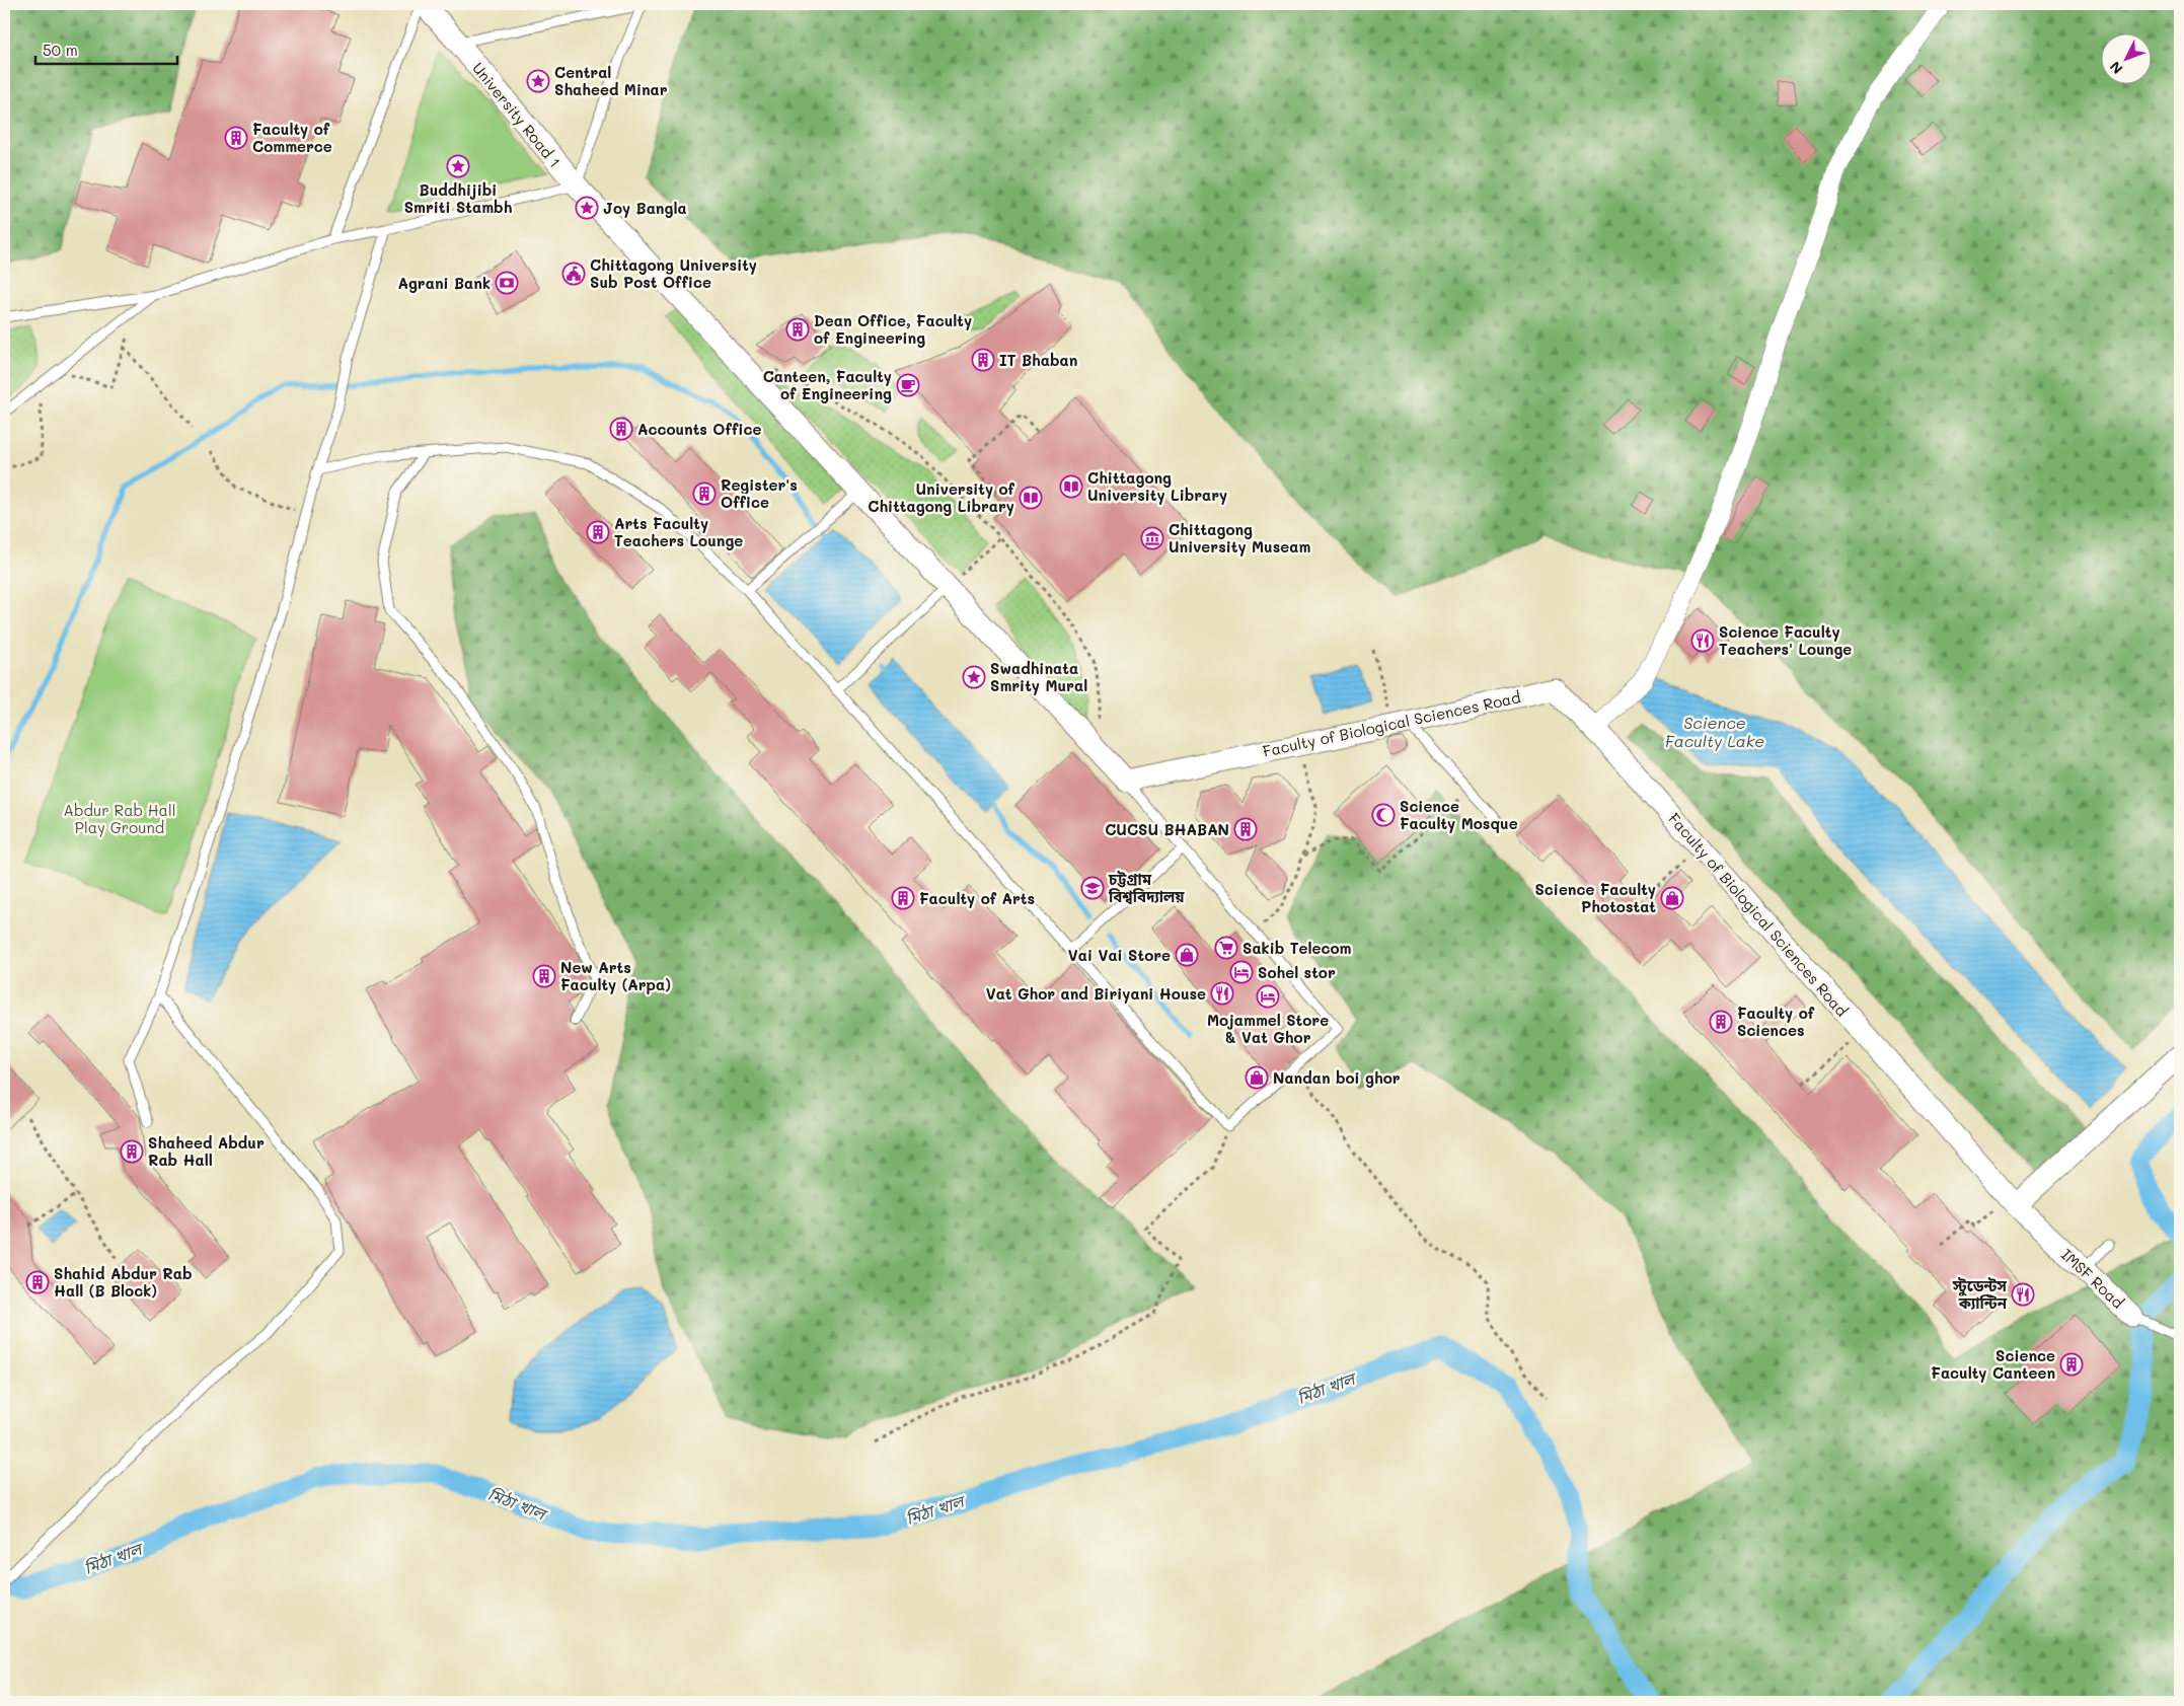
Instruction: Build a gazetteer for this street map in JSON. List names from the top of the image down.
{
  "streets": {
    "street": ["University Road 1", "Faculty of Biological Sciences Road", "IMSF Road"]
  },
  "crossings": [
    ["Faculty of Biological Sciences Road", "IMSF Road"]
  ],
  "water": ["Science Faculty Lake", "মিঠা খাল"],
  "parks": ["Abdur Rab Hall Play Ground"],
  "places": {
    "place": [
      "Central Shaheed Minar",
      "Buddhijibi Smriti Stambh",
      "Joy Bangla",
      "Swadhinata Smrity Mural"
    ],
    "building": [
      "Faculty of Commerce",
      "Dean Office, Faculty of Engineering",
      "IT Bhaban",
      "Accounts Office",
      "Register's Office",
      "Arts Faculty Teachers Lounge",
      "CUCSU BHABAN",
      "Faculty of Arts",
      "New Arts Faculty (Arpa)",
      "Faculty of Sciences",
      "Shaheed Abdur Rab Hall",
      "Shahid Abdur Rab Hall (B Block)",
      "Science Faculty Canteen"
    ],
    "public building": ["Chittagong University Sub Post Office"],
    "bank": ["Agrani Bank"],
    "cafe": ["Canteen, Faculty of Engineering"],
    "library": ["Chittagong University Library", "University of Chittagong Library"],
    "museum": ["Chittagong University Museam"],
    "restaurant": ["Science Faculty Teachers' Lounge", "Vat Ghor and Biriyani House", "স্টুডেন্টস ক্যান্টিন"],
    "mosque": ["Science Faculty Mosque"],
    "school or university": ["চট্টগ্রাম বিশ্ববিদ্যালয়"],
    "shop": ["Science Faculty Photostat", "Vai Vai Store", "Nandan boi ghor"],
    "supermarket": ["Sakib Telecom"],
    "hotel": ["Sohel stor", "Mojammel Store & Vat Ghor"]
  },
  "scale_bar": "50 m",
  "north": "bottom left"
}
